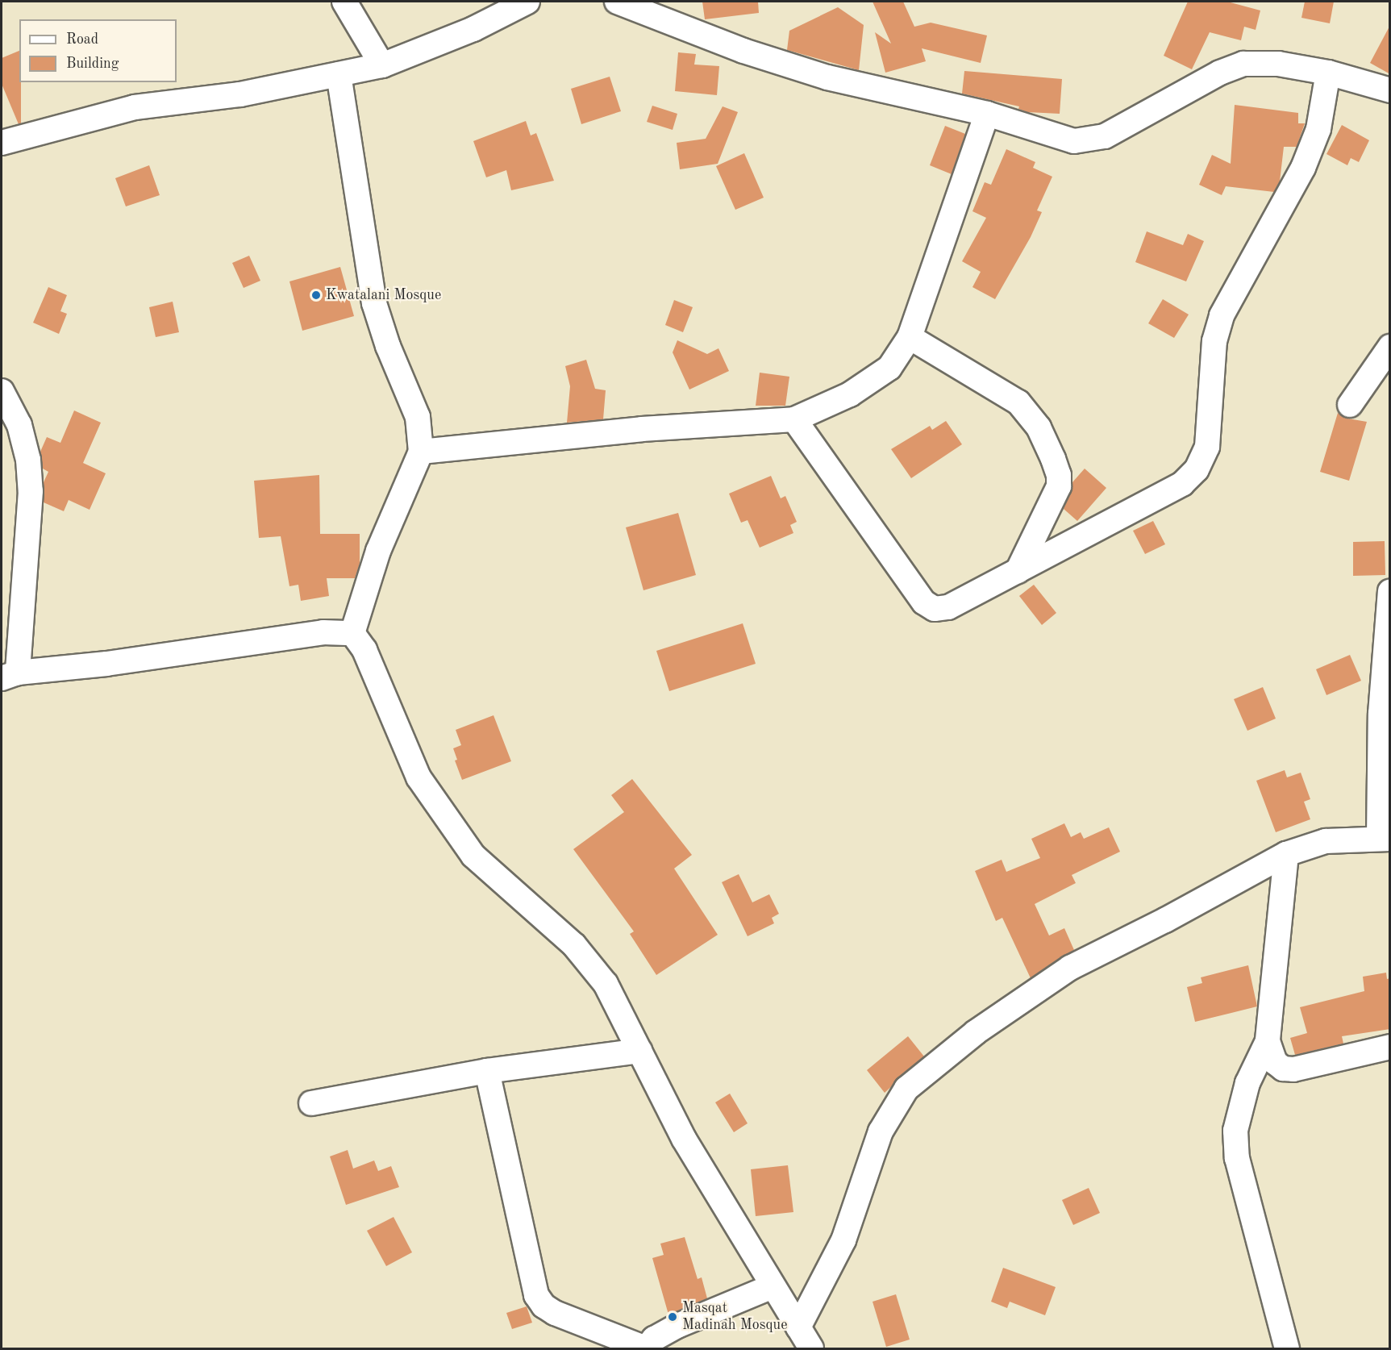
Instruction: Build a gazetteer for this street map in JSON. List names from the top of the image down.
{
  "places": ["Kwatalani Mosque", "Masqat Madinah Mosque"],
  "legend": ["Road", "Building"]
}
